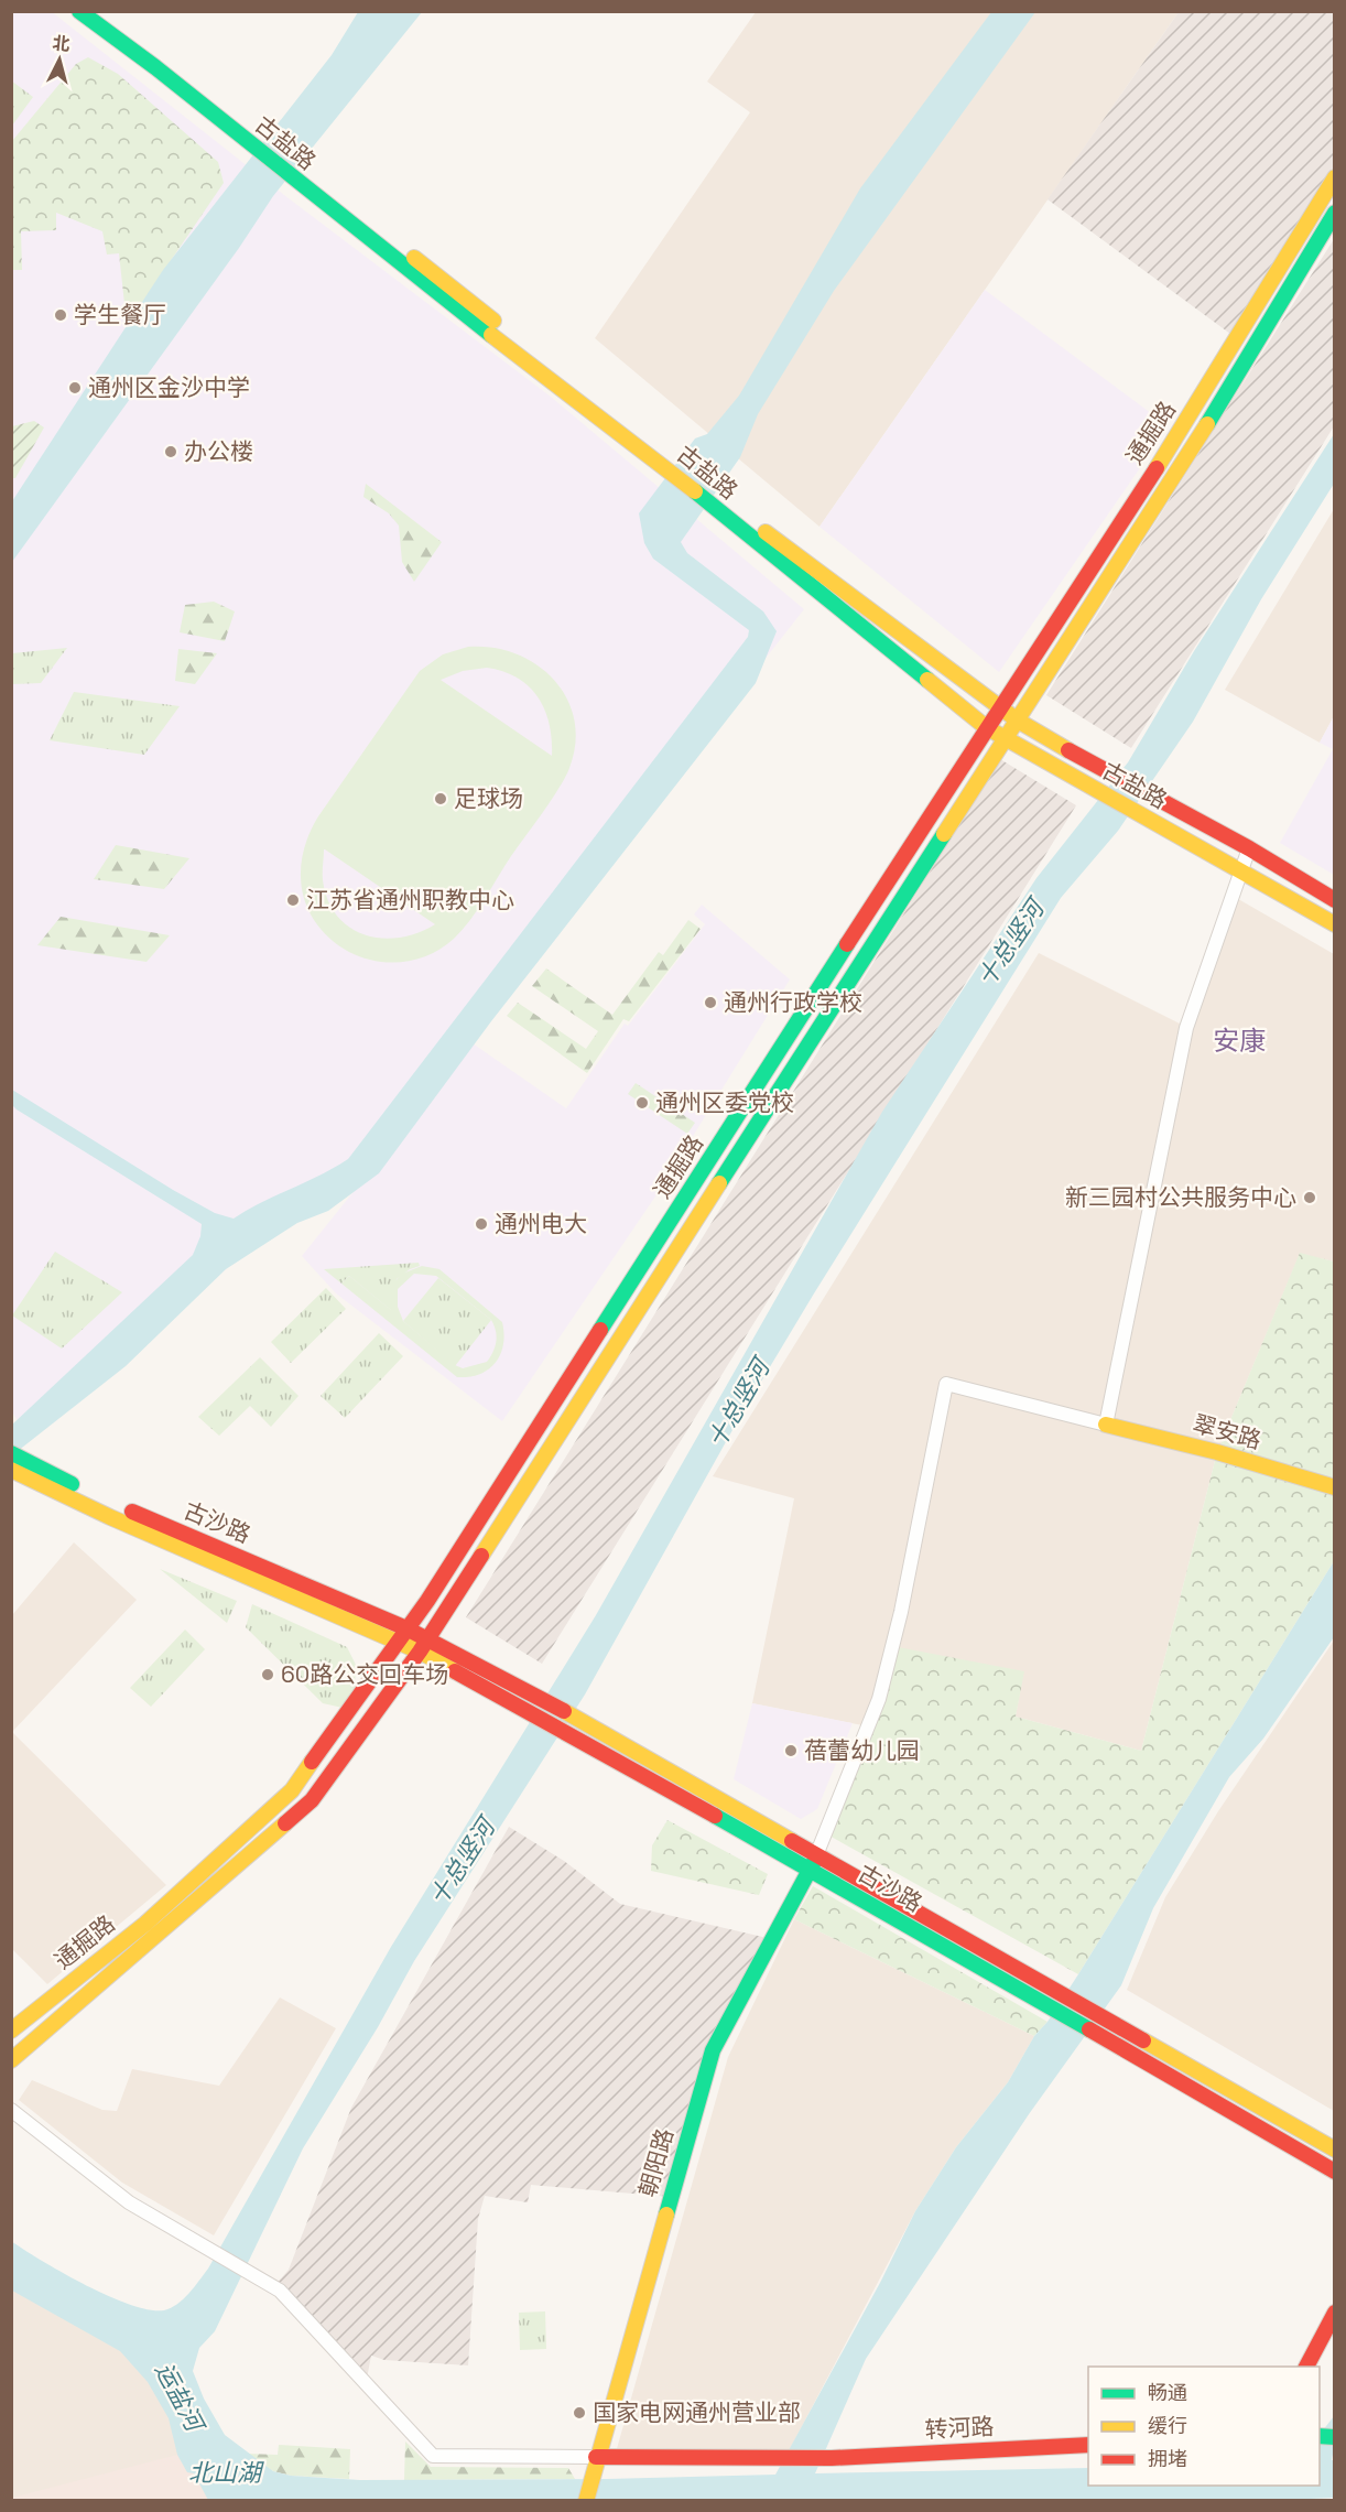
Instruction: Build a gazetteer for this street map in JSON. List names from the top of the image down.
{
  "streets": {
    "main road": [
      "古盐路",
      "通掘路",
      "翠安路",
      "古沙路",
      "朝阳路",
      "转河路"
    ]
  },
  "crossings": [
    ["古盐路", "通掘路"],
    ["通掘路", "古沙路"],
    ["古沙路", "朝阳路"],
    ["朝阳路", "转河路"]
  ],
  "districts": ["安康"],
  "water": ["十总竖河", "运盐河", "北山湖"],
  "places": [
    "学生餐厅",
    "通州区金沙中学",
    "办公楼",
    "足球场",
    "江苏省通州职教中心",
    "通州行政学校",
    "通州区委党校",
    "新三园村公共服务中心",
    "通州电大",
    "60路公交回车场",
    "蓓蕾幼儿园",
    "国家电网通州营业部"
  ],
  "legend": ["畅通", "缓行", "拥堵"],
  "north": "top"
}
